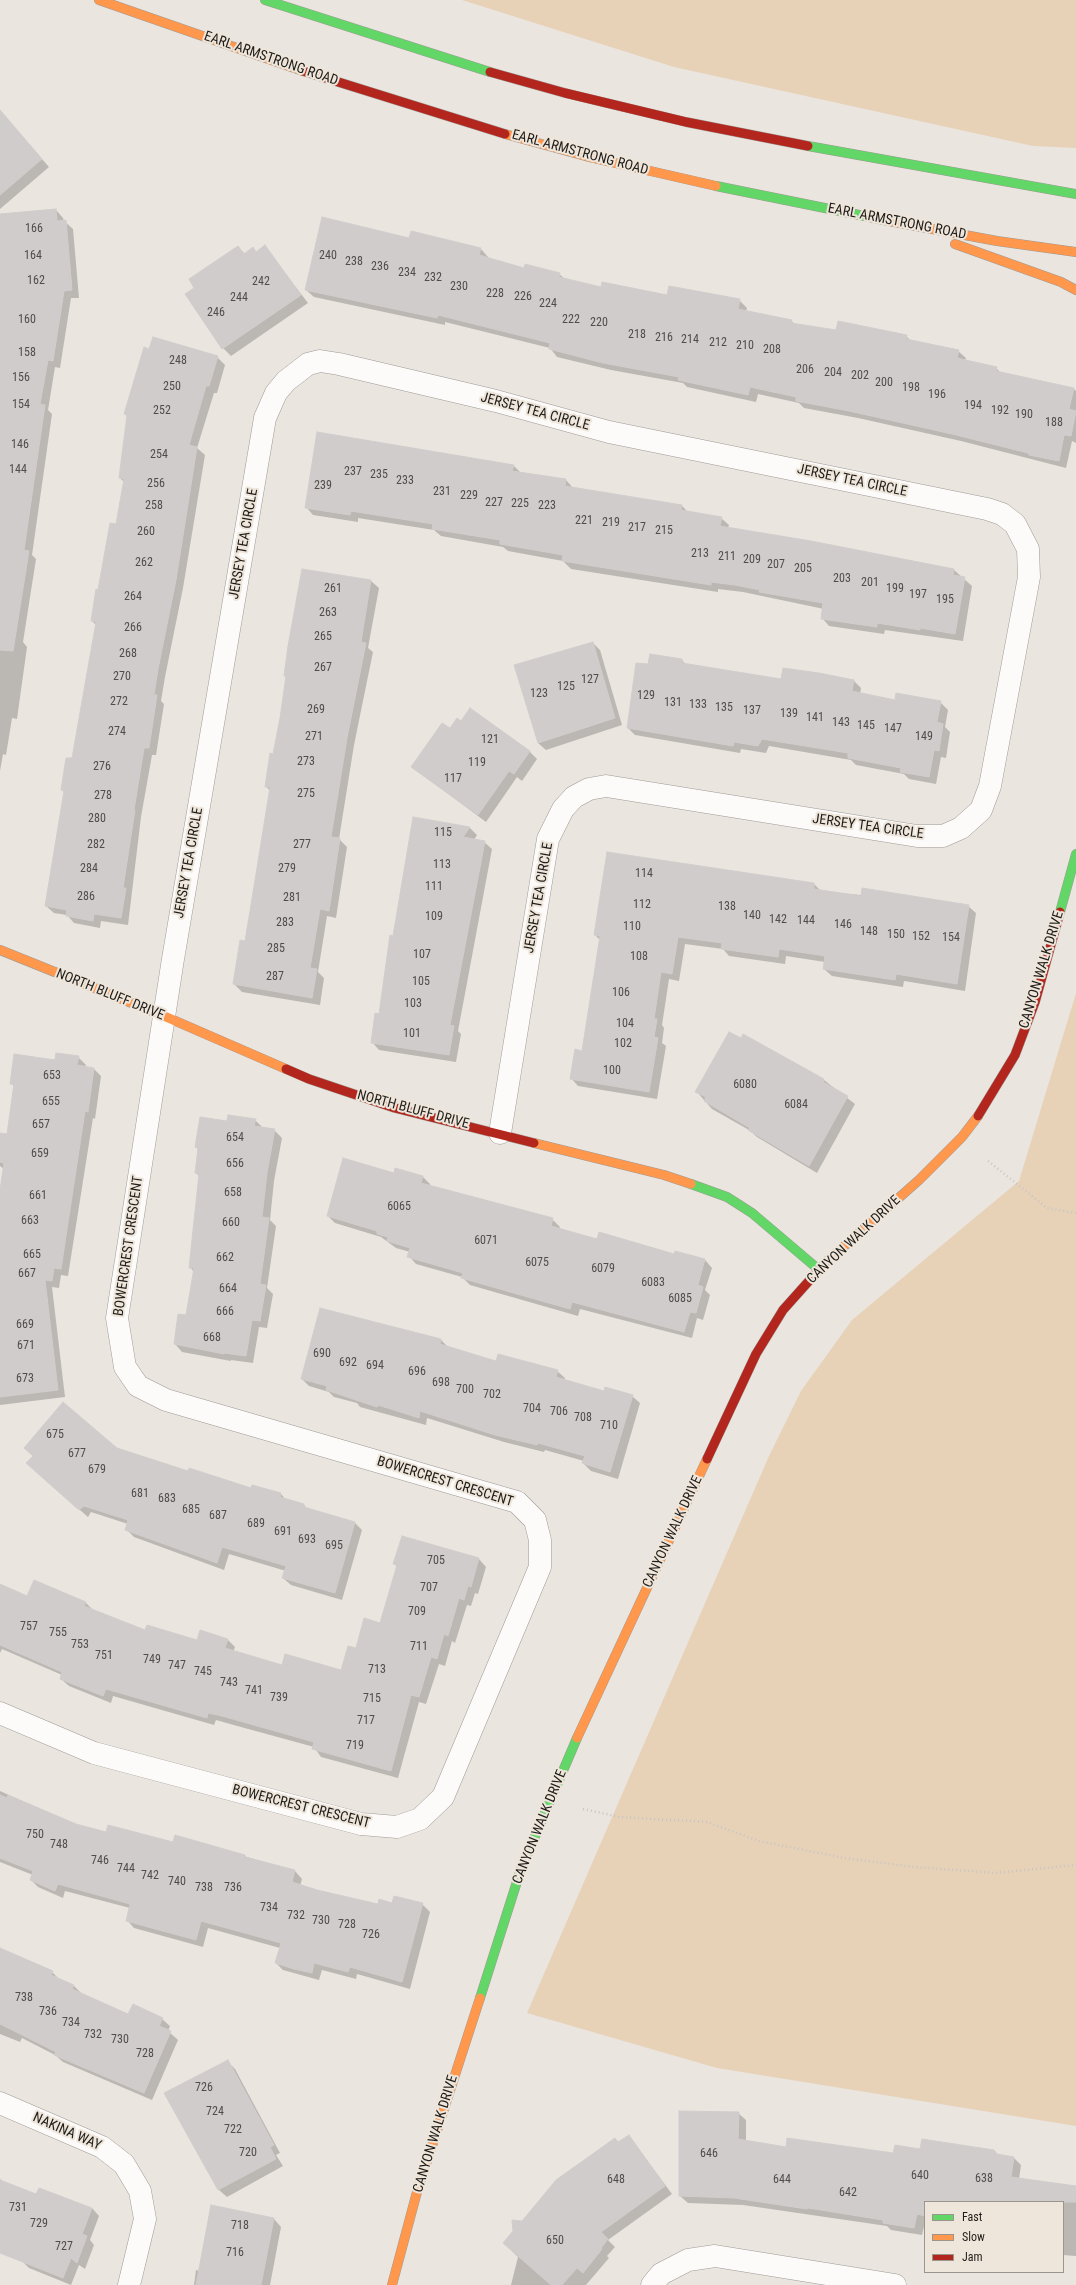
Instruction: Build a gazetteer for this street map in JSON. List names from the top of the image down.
{
  "streets": {
    "street": [
      "EARL ARMSTRONG ROAD",
      "JERSEY TEA CIRCLE",
      "CANYON WALK DRIVE",
      "NORTH BLUFF DRIVE",
      "BOWERCREST CRESCENT",
      "NAKINA WAY"
    ]
  },
  "crossings": [
    ["JERSEY TEA CIRCLE", "NORTH BLUFF DRIVE"],
    ["JERSEY TEA CIRCLE", "BOWERCREST CRESCENT"],
    ["CANYON WALK DRIVE", "NORTH BLUFF DRIVE"],
    ["NORTH BLUFF DRIVE", "BOWERCREST CRESCENT"]
  ],
  "house_numbers": [
    "166",
    "164",
    "240",
    "238",
    "236",
    "234",
    "232",
    "162",
    "242",
    "230",
    "228",
    "226",
    "244",
    "224",
    "246",
    "160",
    "222",
    "220",
    "218",
    "216",
    "214",
    "212",
    "210",
    "208",
    "158",
    "248",
    "206",
    "204",
    "202",
    "156",
    "200",
    "250",
    "198",
    "196",
    "154",
    "194",
    "252",
    "192",
    "190",
    "188",
    "146",
    "254",
    "144",
    "237",
    "235",
    "233",
    "256",
    "239",
    "231",
    "229",
    "227",
    "225",
    "258",
    "223",
    "221",
    "219",
    "217",
    "215",
    "260",
    "213",
    "211",
    "209",
    "262",
    "207",
    "205",
    "203",
    "201",
    "261",
    "199",
    "197",
    "264",
    "195",
    "263",
    "266",
    "265",
    "268",
    "267",
    "270",
    "127",
    "125",
    "123",
    "129",
    "272",
    "131",
    "133",
    "135",
    "269",
    "137",
    "139",
    "141",
    "143",
    "145",
    "147",
    "274",
    "271",
    "149",
    "121",
    "273",
    "119",
    "276",
    "117",
    "275",
    "278",
    "280",
    "115",
    "282",
    "277",
    "113",
    "284",
    "279",
    "114",
    "111",
    "286",
    "281",
    "112",
    "138",
    "140",
    "109",
    "142",
    "144",
    "283",
    "146",
    "110",
    "148",
    "150",
    "152",
    "154",
    "285",
    "107",
    "108",
    "287",
    "105",
    "106",
    "103",
    "104",
    "101",
    "102",
    "100",
    "653",
    "6080",
    "655",
    "6084",
    "657",
    "654",
    "659",
    "656",
    "658",
    "661",
    "6065",
    "663",
    "660",
    "6071",
    "665",
    "662",
    "6075",
    "6079",
    "667",
    "6083",
    "664",
    "6085",
    "666",
    "669",
    "668",
    "671",
    "690",
    "692",
    "694",
    "696",
    "673",
    "698",
    "700",
    "702",
    "704",
    "706",
    "708",
    "710",
    "675",
    "677",
    "679",
    "681",
    "683",
    "685",
    "687",
    "689",
    "691",
    "693",
    "695",
    "705",
    "707",
    "709",
    "757",
    "755",
    "753",
    "711",
    "751",
    "749",
    "747",
    "713",
    "745",
    "743",
    "741",
    "739",
    "715",
    "717",
    "719",
    "750",
    "748",
    "746",
    "744",
    "742",
    "740",
    "738",
    "736",
    "734",
    "732",
    "730",
    "728",
    "726",
    "738",
    "736",
    "734",
    "732",
    "730",
    "728",
    "726",
    "724",
    "722",
    "720",
    "646",
    "640",
    "638",
    "648",
    "644",
    "642",
    "731",
    "729",
    "718",
    "650",
    "727",
    "716"
  ],
  "legend": ["Fast", "Slow", "Jam"]
}
